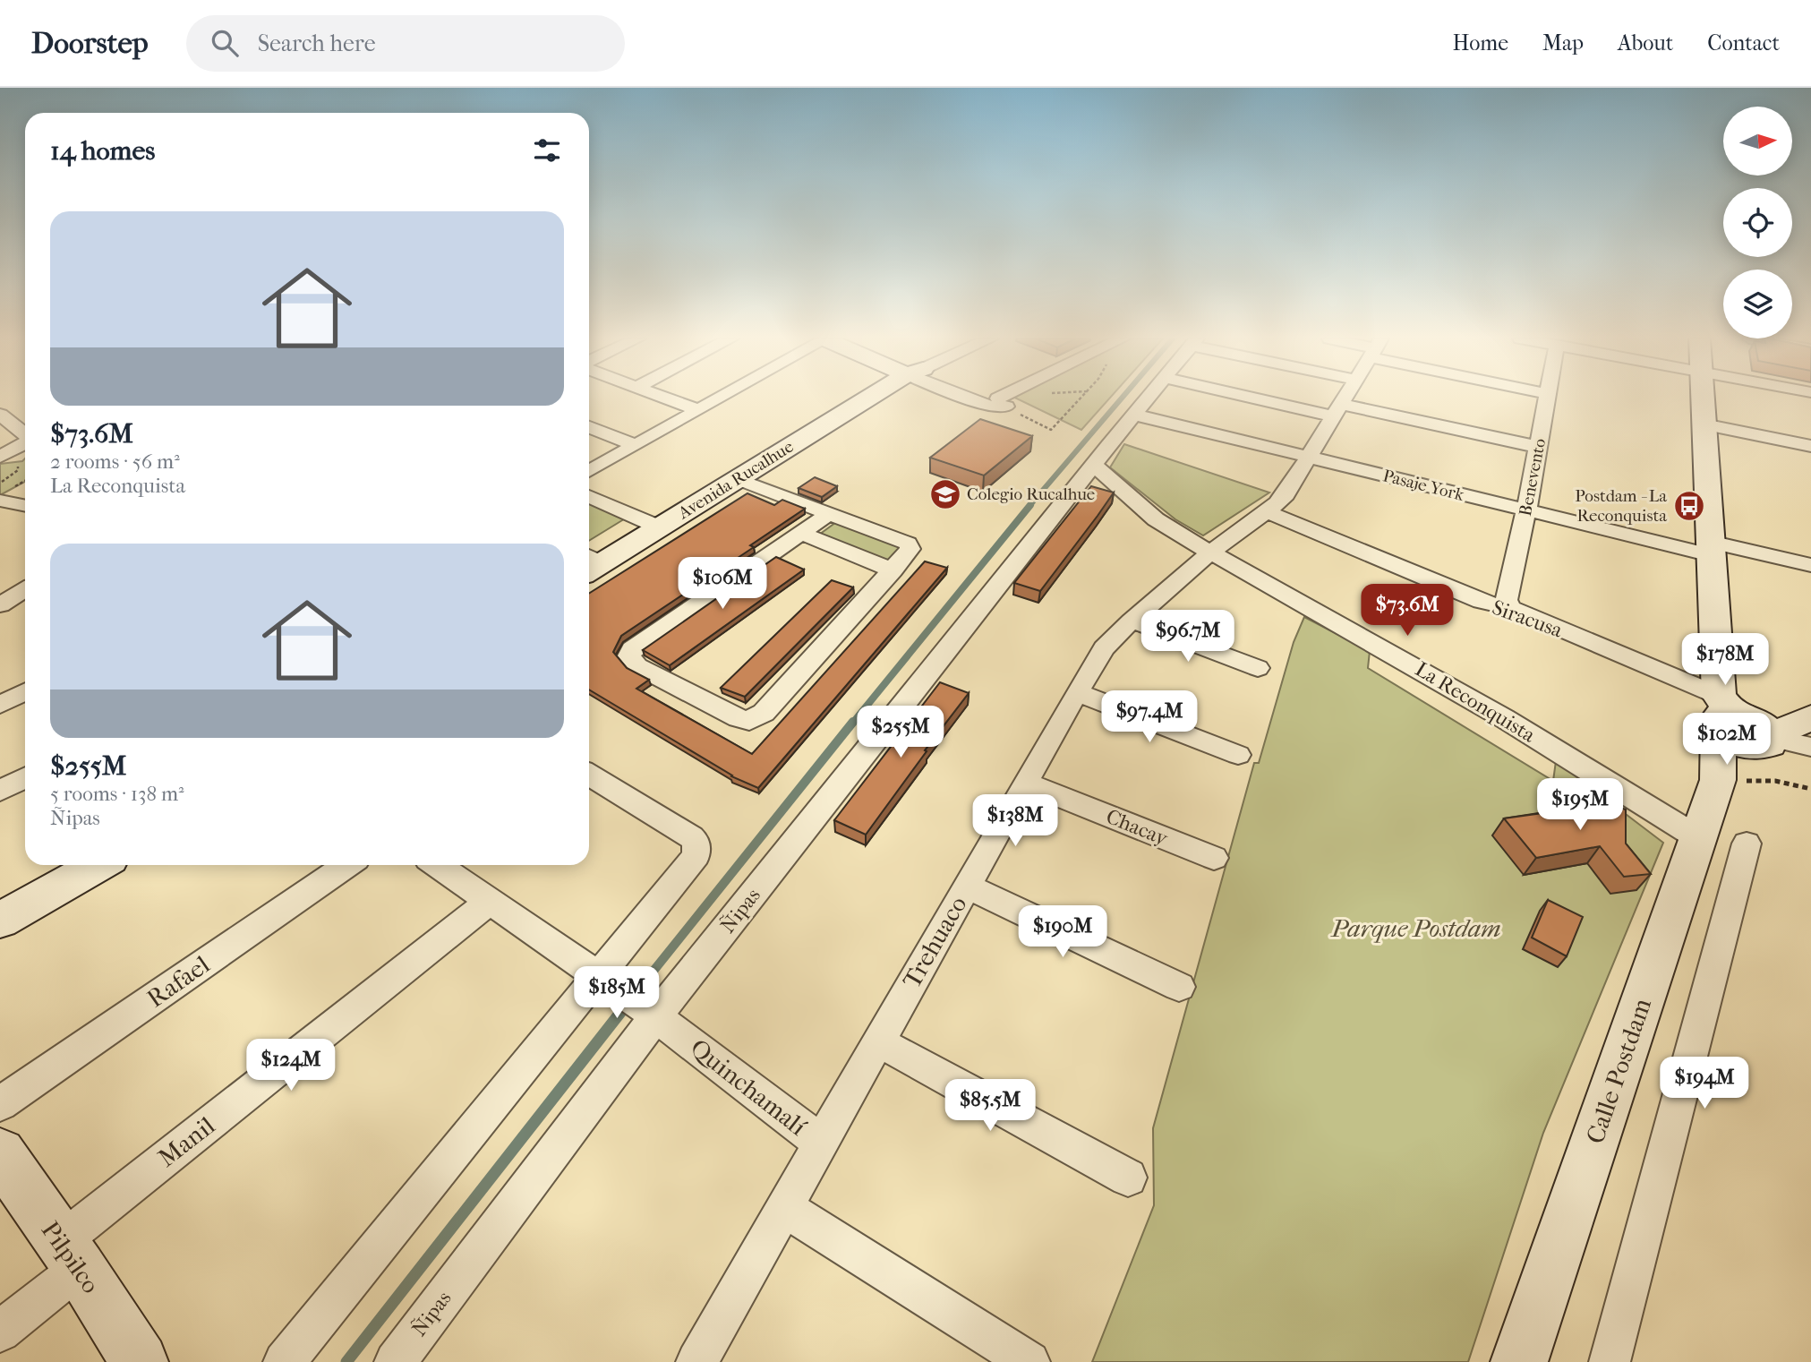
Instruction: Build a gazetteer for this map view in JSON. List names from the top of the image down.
{
  "streets": {
    "street": [
      "Benevento",
      "Avenida Rucalhue",
      "Pasaje York",
      "Siracusa",
      "La Reconquista",
      "Chacay",
      "Ñipas",
      "Trehuaco",
      "Rafael",
      "Calle Postdam",
      "Quinchamalí",
      "Manil",
      "Pilpilco"
    ]
  },
  "crossings": [
    ["Benevento", "Pasaje York"],
    ["Benevento", "Siracusa"],
    ["Pasaje York", "Ñipas"],
    ["Pasaje York", "Trehuaco"],
    ["Pasaje York", "Calle Postdam"],
    ["Siracusa", "Trehuaco"],
    ["Siracusa", "Calle Postdam"],
    ["La Reconquista", "Ñipas"],
    ["La Reconquista", "Trehuaco"],
    ["La Reconquista", "Calle Postdam"],
    ["Chacay", "Trehuaco"],
    ["Ñipas", "Quinchamalí"],
    ["Trehuaco", "Quinchamalí"],
    ["Quinchamalí", "Manil"],
    ["Manil", "Pilpilco"]
  ],
  "parks": ["Parque Postdam"],
  "places": {
    "school or university": ["Colegio Rucalhue"],
    "bus stop": ["Postdam - La Reconquista"]
  },
  "north": "right",
  "page": {
    "header": "Doorstep",
    "search": "Search here",
    "nav": [
      "Home",
      "Map",
      "About",
      "Contact"
    ],
    "heading": "14 homes",
    "list": [
      {
        "name": "$73.6M",
        "note": "2 rooms · 56 m² · La Reconquista"
      },
      {
        "name": "$255M",
        "note": "5 rooms · 138 m² · Ñipas"
      }
    ],
    "price": [
      "$106M",
      "$73.6M",
      "$96.7M",
      "$178M",
      "$97.4M",
      "$255M",
      "$102M",
      "$195M",
      "$138M",
      "$190M",
      "$185M",
      "$124M",
      "$194M",
      "$85.5M"
    ]
  }
}
